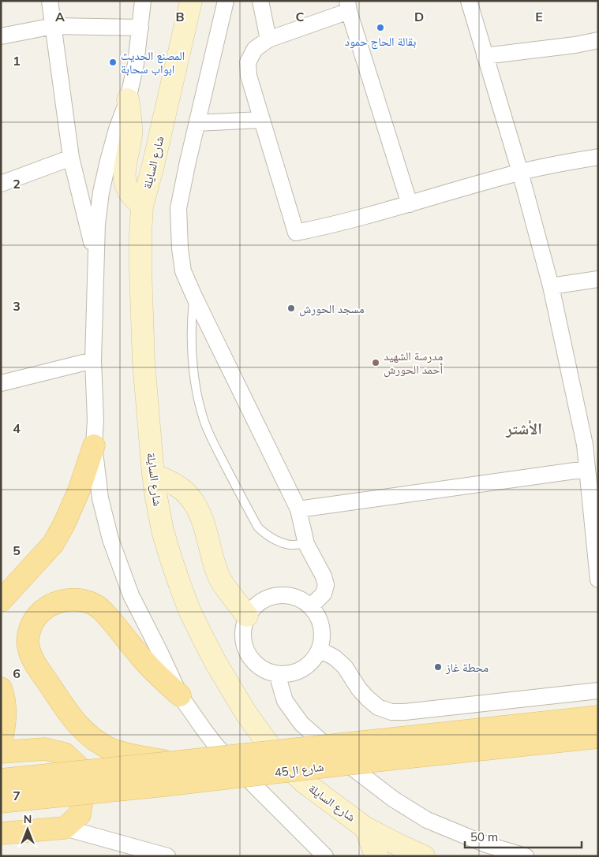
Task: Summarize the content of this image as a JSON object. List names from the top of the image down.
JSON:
{
  "streets": {
    "main road": ["شارع السايلة", "شارع ال45"]
  },
  "districts": ["الأشتر"],
  "places": [
    "بقالة الحاج حمود",
    "المصنع الحديث ابواب سحابة",
    "مسجد الحورش",
    "مدرسة الشهيد أحمد الحورش",
    "محطة غاز"
  ],
  "scale_bar": "50 m",
  "north": "top",
  "grid": {
    "columns": [
      "A",
      "B",
      "C",
      "D",
      "E"
    ],
    "rows": [
      "1",
      "2",
      "3",
      "4",
      "5",
      "6",
      "7"
    ]
  }
}
